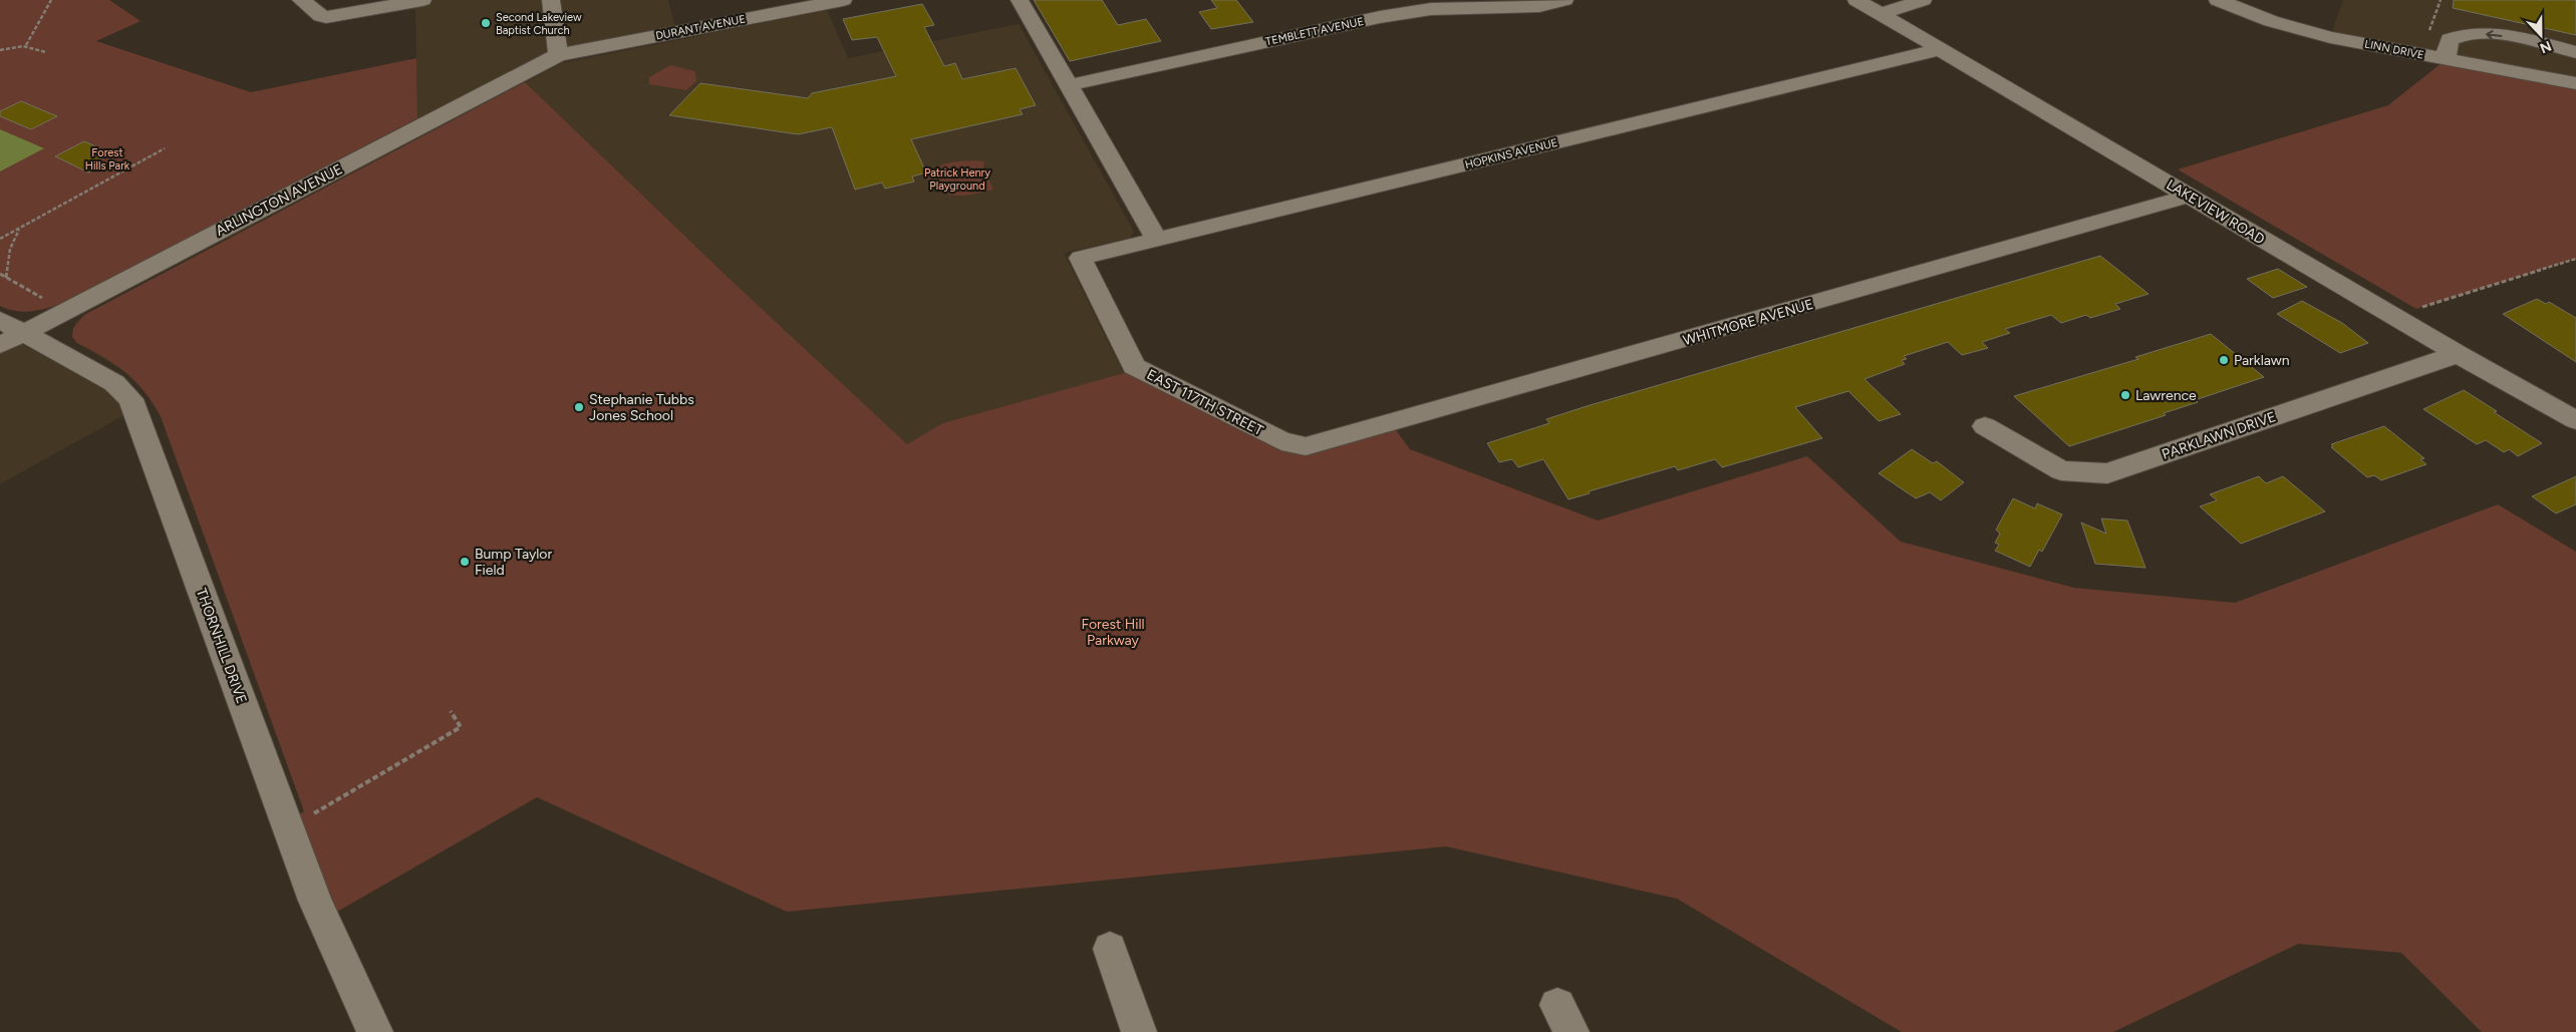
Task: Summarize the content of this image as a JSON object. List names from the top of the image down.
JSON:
{
  "streets": {
    "street": [
      "DURANT AVENUE",
      "TEMBLETT AVENUE",
      "LINN DRIVE",
      "HOPKINS AVENUE",
      "ARLINGTON AVENUE",
      "LAKEVIEW ROAD",
      "WHITMORE AVENUE",
      "EAST 117TH STREET",
      "PARKLAWN DRIVE",
      "THORNHILL DRIVE"
    ]
  },
  "crossings": [
    ["DURANT AVENUE", "ARLINGTON AVENUE"],
    ["HOPKINS AVENUE", "LAKEVIEW ROAD"],
    ["HOPKINS AVENUE", "EAST 117TH STREET"],
    ["ARLINGTON AVENUE", "THORNHILL DRIVE"],
    ["LAKEVIEW ROAD", "WHITMORE AVENUE"],
    ["LAKEVIEW ROAD", "PARKLAWN DRIVE"],
    ["WHITMORE AVENUE", "EAST 117TH STREET"]
  ],
  "parks": ["Forest Hills Park", "Patrick Henry Playground", "Forest Hill Parkway"],
  "places": [
    "Second Lakeview Baptist Church",
    "Parklawn",
    "Lawrence",
    "Stephanie Tubbs Jones School",
    "Bump Taylor Field"
  ],
  "north": "bottom"
}
